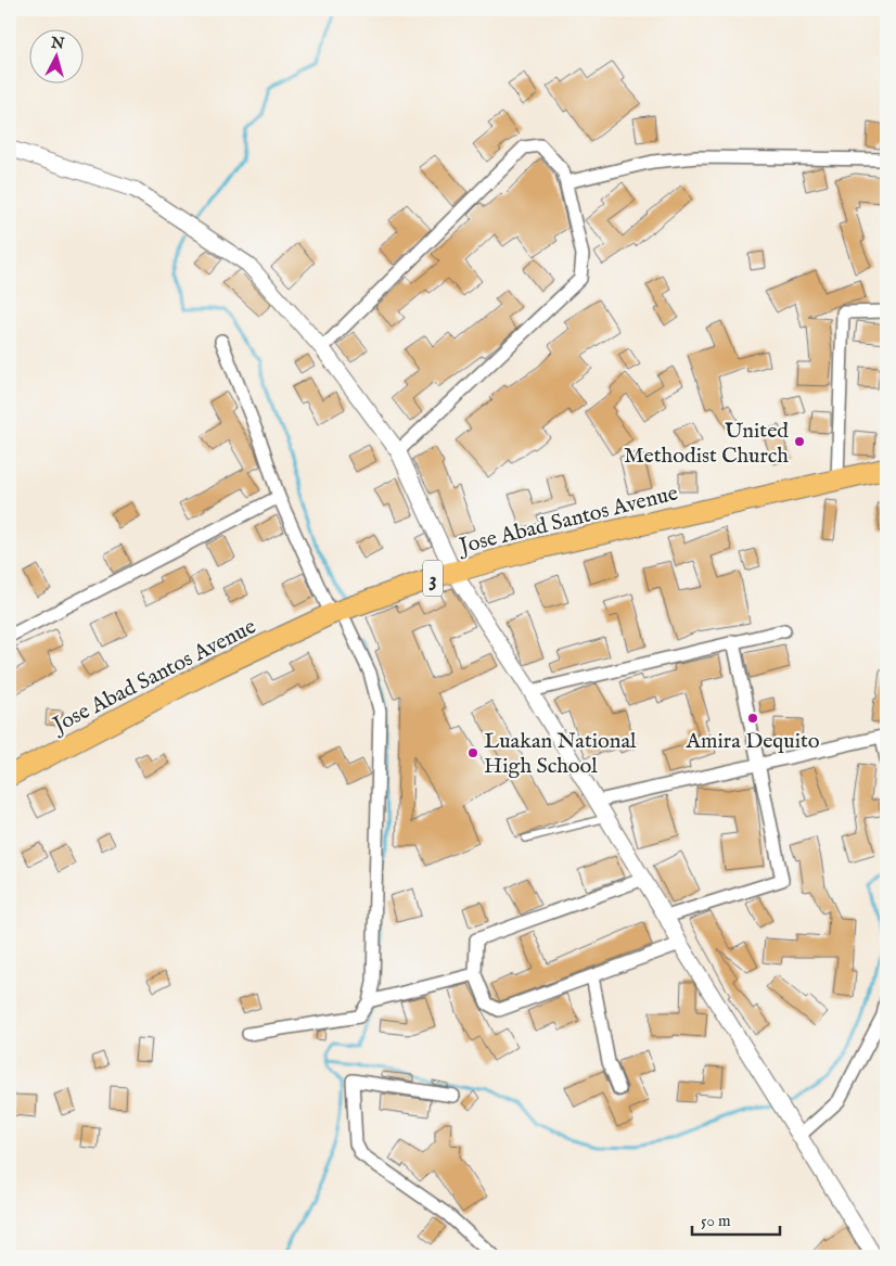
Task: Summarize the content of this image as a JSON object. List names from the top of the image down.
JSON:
{
  "streets": {
    "highway": ["Jose Abad Santos Avenue", "3"]
  },
  "places": ["United Methodist Church", "Amira Dequito", "Luakan National High School"],
  "scale_bar": "50 m",
  "north": "top"
}
